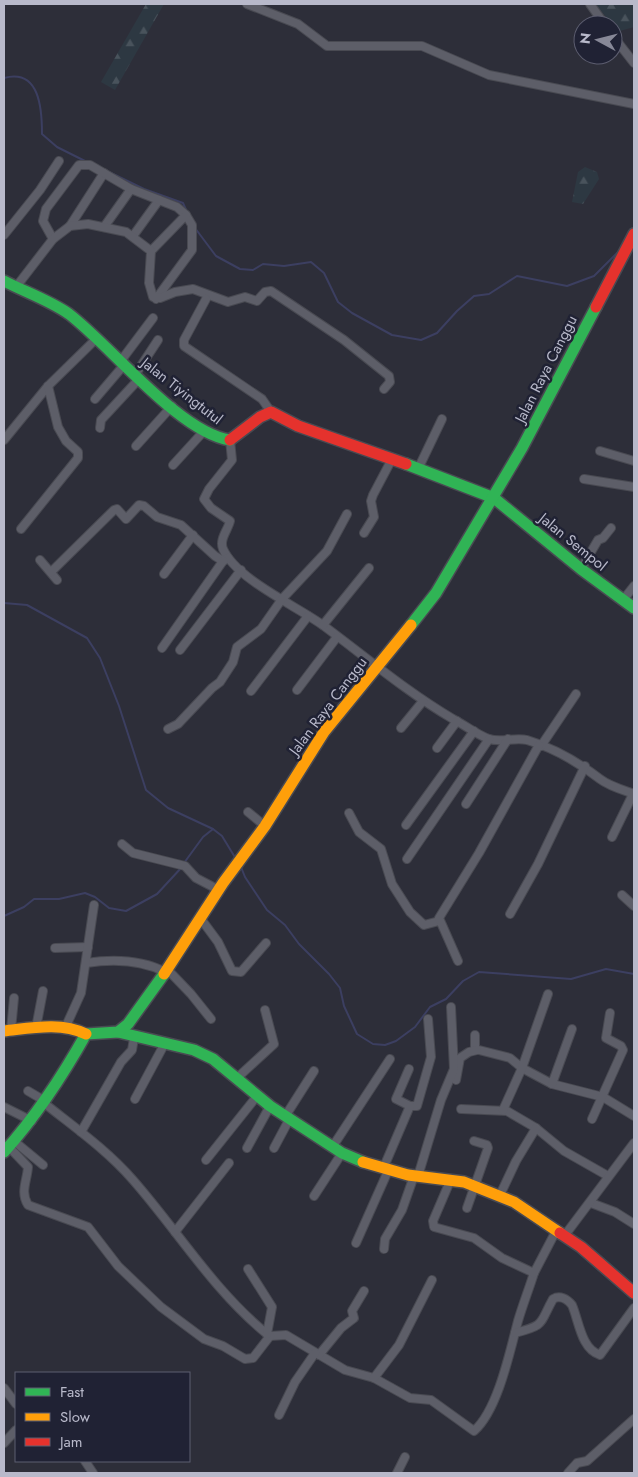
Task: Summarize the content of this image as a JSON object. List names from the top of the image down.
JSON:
{
  "streets": {
    "street": ["Jalan Raya Canggu", "Jalan Tiyingtutul", "Jalan Sempol"]
  },
  "crossings": [
    ["Jalan Raya Canggu", "Jalan Sempol"]
  ],
  "legend": ["Fast", "Slow", "Jam"],
  "north": "left"
}
